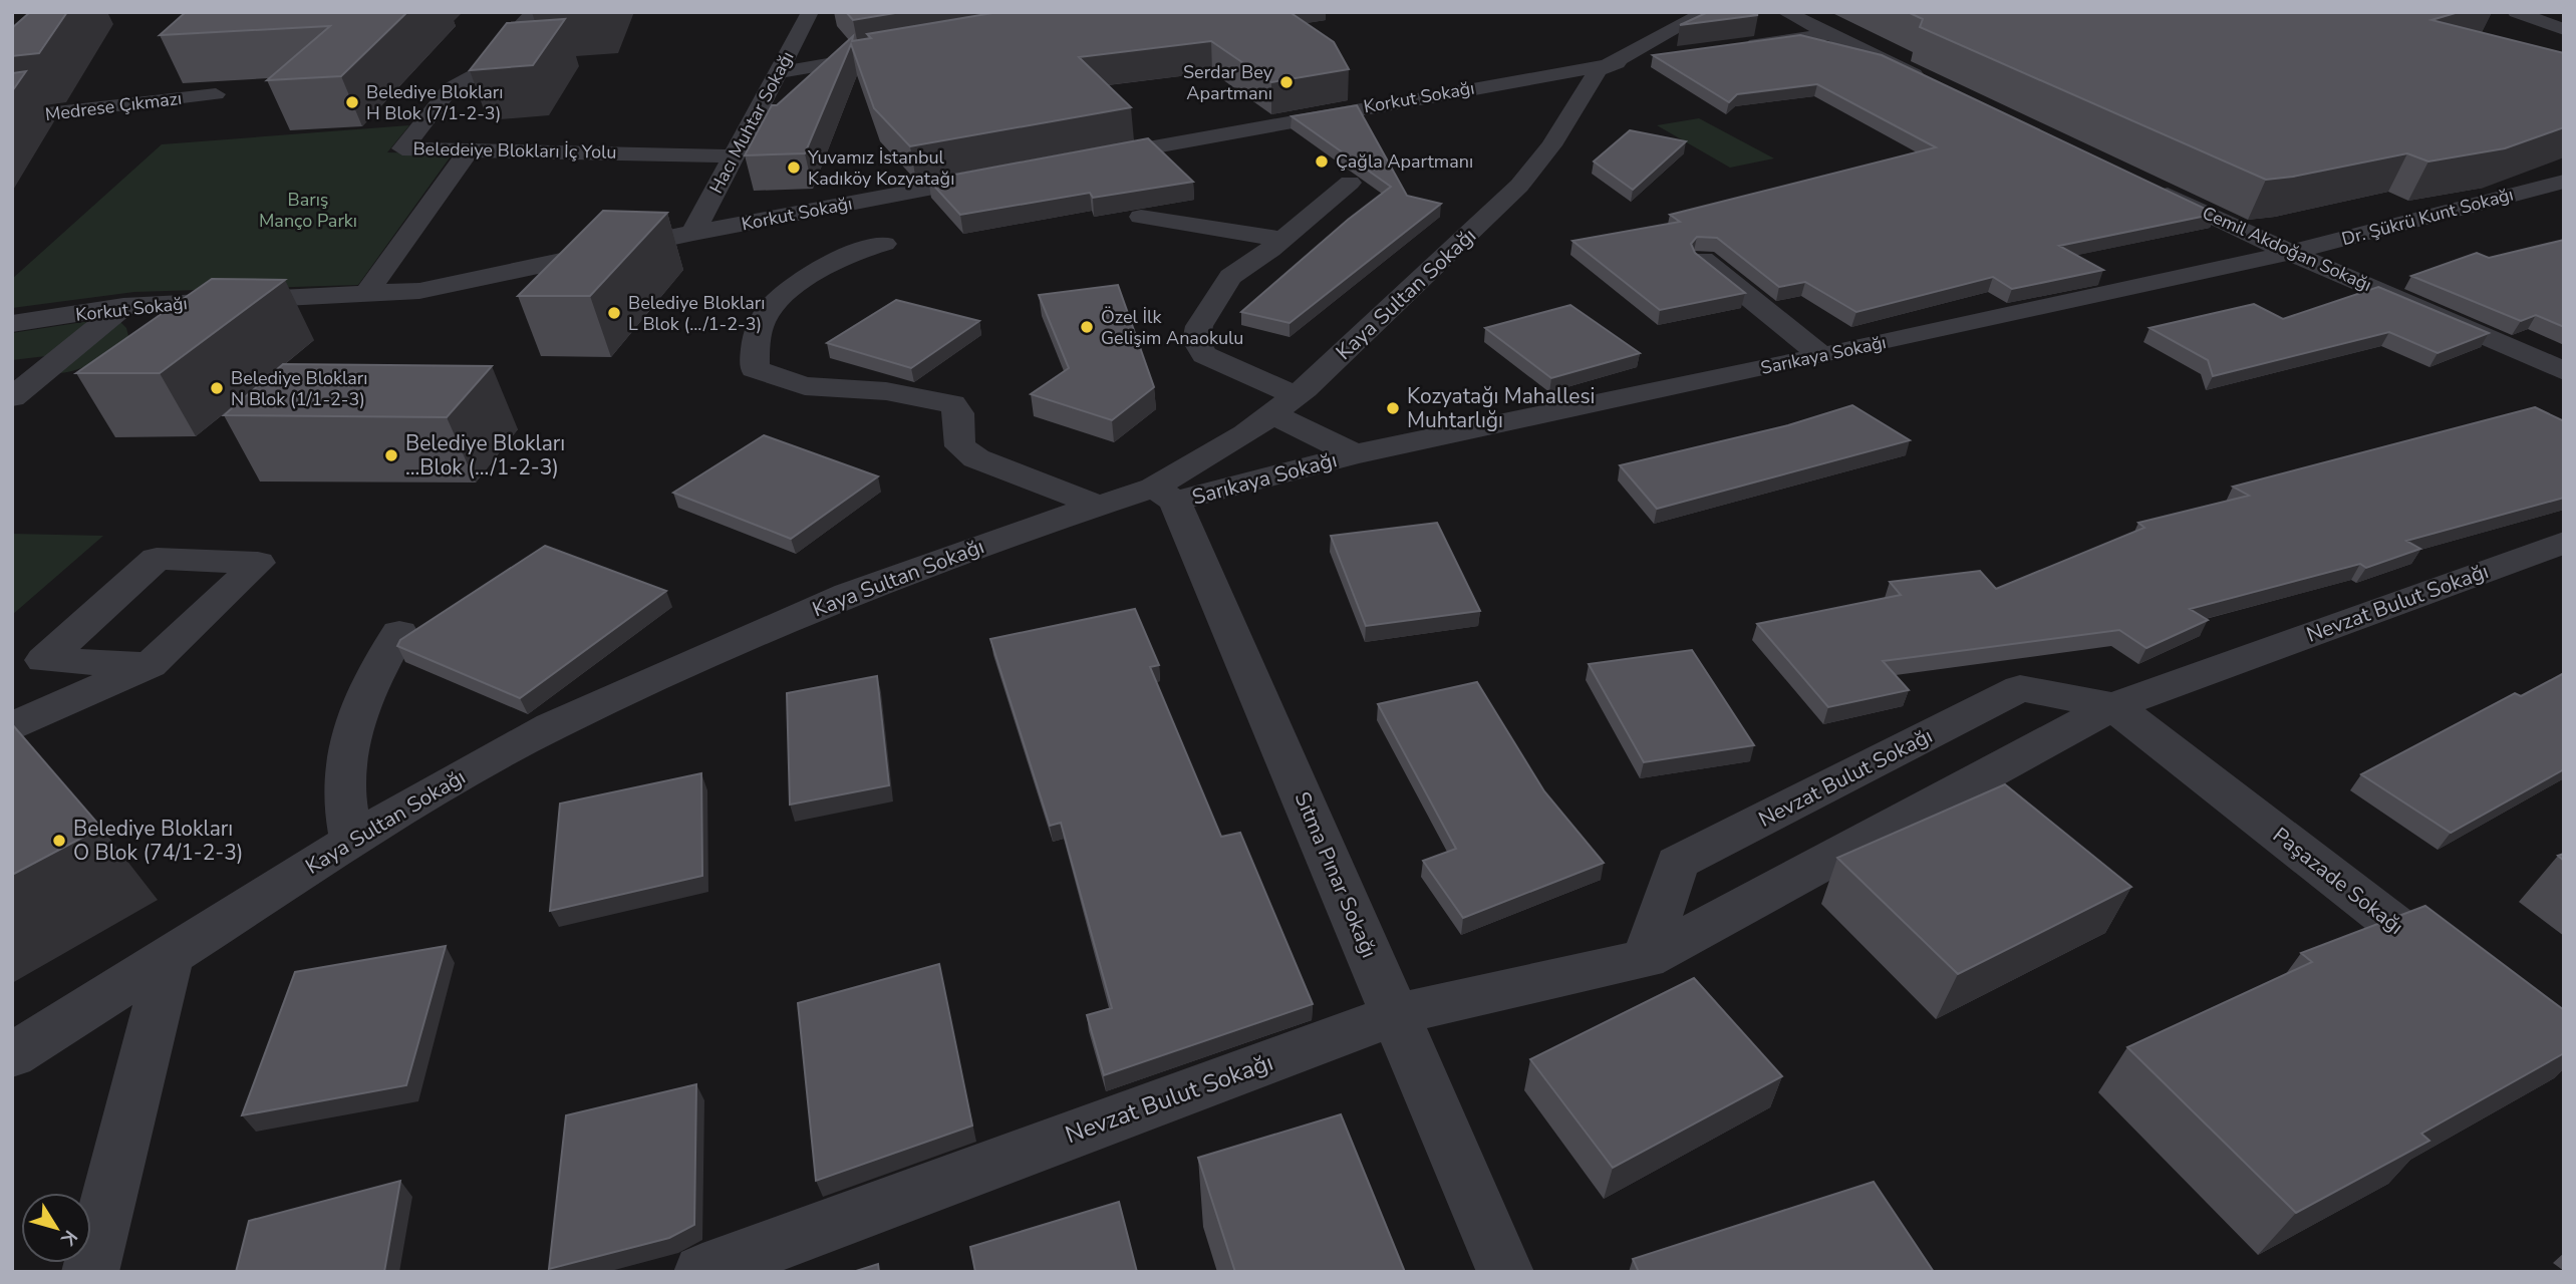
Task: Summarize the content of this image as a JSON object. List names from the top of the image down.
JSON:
{
  "streets": {
    "street": [
      "Korkut Sokağı",
      "Medrese Çıkmazı",
      "Hacı Muhtar Sokağı",
      "Beledeiye Blokları İç Yolu",
      "Dr. Şükrü Kunt Sokağı",
      "Cemil Akdoğan Sokağı",
      "Kaya Sultan Sokağı",
      "Sarıkaya Sokağı",
      "Nevzat Bulut Sokağı",
      "Sıtma Pınar Sokağı",
      "Paşazade Sokağı"
    ]
  },
  "crossings": [
    ["Korkut Sokağı", "Hacı Muhtar Sokağı"],
    ["Korkut Sokağı", "Kaya Sultan Sokağı"],
    ["Hacı Muhtar Sokağı", "Beledeiye Blokları İç Yolu"],
    ["Dr. Şükrü Kunt Sokağı", "Cemil Akdoğan Sokağı"],
    ["Dr. Şükrü Kunt Sokağı", "Sarıkaya Sokağı"],
    ["Cemil Akdoğan Sokağı", "Sarıkaya Sokağı"],
    ["Kaya Sultan Sokağı", "Sarıkaya Sokağı"],
    ["Kaya Sultan Sokağı", "Sıtma Pınar Sokağı"],
    ["Sarıkaya Sokağı", "Sıtma Pınar Sokağı"],
    ["Nevzat Bulut Sokağı", "Sıtma Pınar Sokağı"],
    ["Nevzat Bulut Sokağı", "Paşazade Sokağı"]
  ],
  "parks": ["Barış Manço Parkı"],
  "places": [
    "Serdar Bey Apartmanı",
    "Belediye Blokları H Blok (7/1-2-3)",
    "Çağla Apartmanı",
    "Yuvamız İstanbul Kadıköy Kozyatağı",
    "Belediye Blokları L Blok (.../1-2-3)",
    "Özel İlk Gelişim Anaokulu",
    "Belediye Blokları N Blok (1/1-2-3)",
    "Kozyatağı Mahallesi Muhtarlığı",
    "Belediye Blokları ...Blok (.../1-2-3)",
    "Belediye Blokları O Blok (74/1-2-3)"
  ],
  "north": "bottom right"
}
